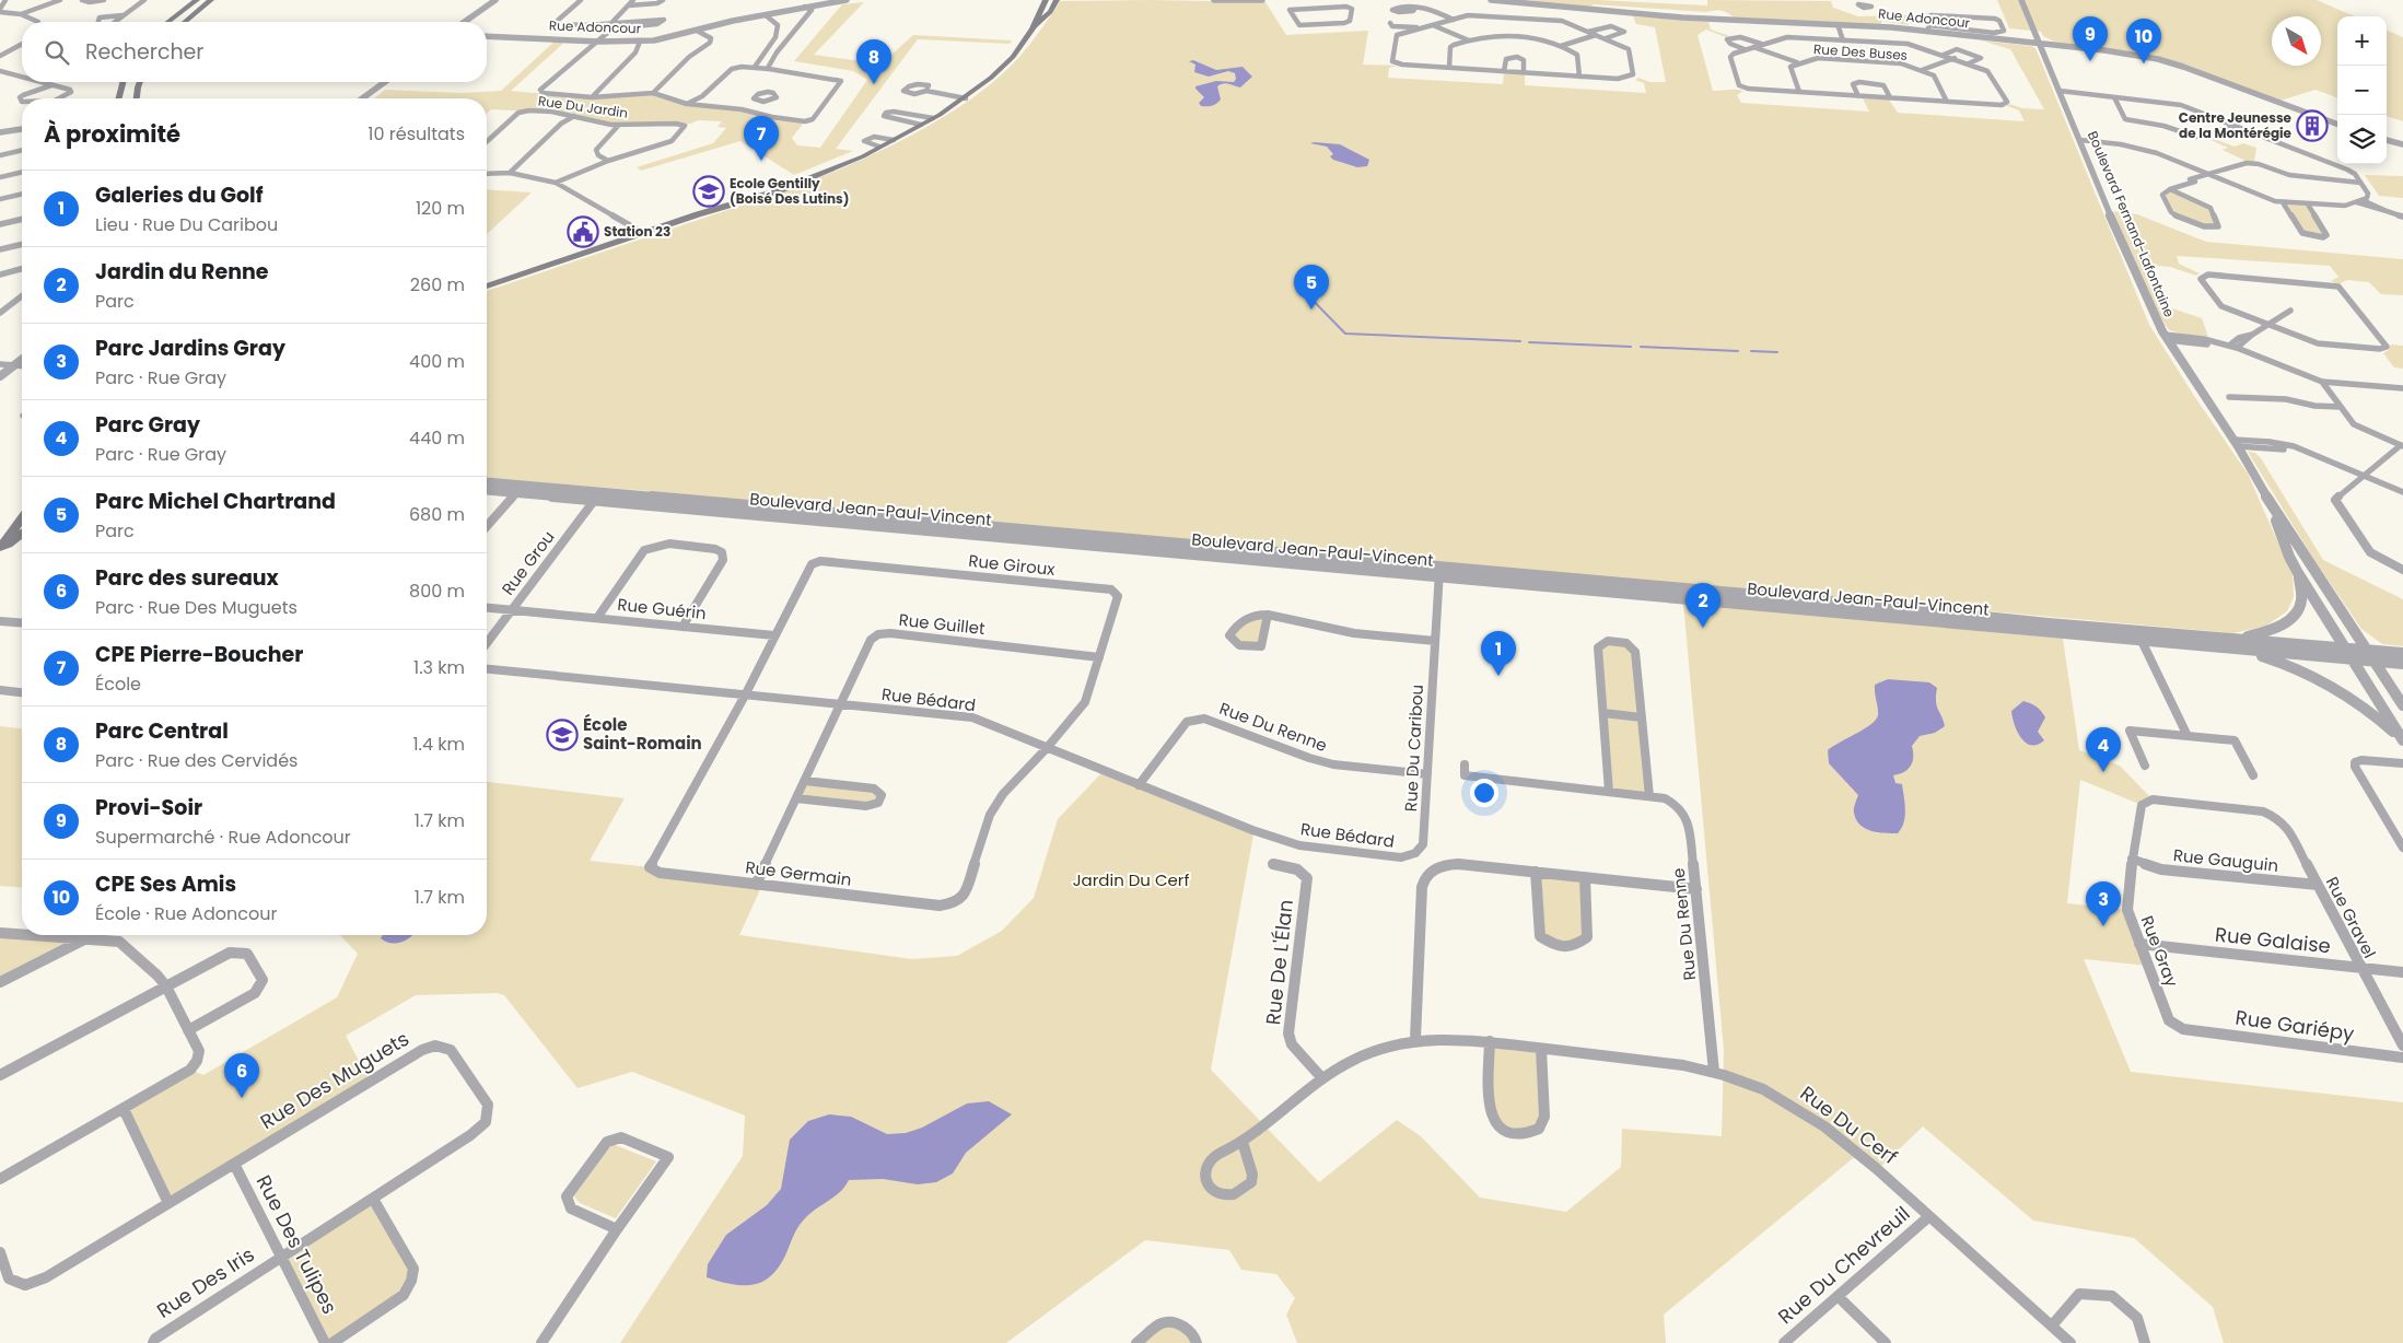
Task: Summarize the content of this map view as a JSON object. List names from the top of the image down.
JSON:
{
  "streets": {
    "street": [
      "Rue Adoncour",
      "Rue Des Buses",
      "Rue Du Jardin",
      "Boulevard Fernand-Lafontaine",
      "Boulevard Jean-Paul-Vincent",
      "Rue Grou",
      "Rue Giroux",
      "Rue Guérin",
      "Rue Guillet",
      "Rue Bédard",
      "Rue Du Renne",
      "Rue Du Caribou",
      "Rue Gauguin",
      "Rue Germain",
      "Rue Gravel",
      "Rue Galaise",
      "Rue Gray",
      "Rue De L'Élan",
      "Rue Gariépy",
      "Rue Des Muguets",
      "Rue Du Cerf",
      "Rue Des Tulipes",
      "Rue Du Chevreuil",
      "Rue Des Iris"
    ]
  },
  "crossings": [
    ["Rue Adoncour", "Boulevard Fernand-Lafontaine"],
    ["Boulevard Fernand-Lafontaine", "Boulevard Jean-Paul-Vincent"],
    ["Boulevard Jean-Paul-Vincent", "Rue Grou"],
    ["Boulevard Jean-Paul-Vincent", "Rue Du Caribou"],
    ["Rue Grou", "Rue Guérin"],
    ["Rue Giroux", "Rue Guérin"],
    ["Rue Giroux", "Rue Guillet"],
    ["Rue Giroux", "Rue Bédard"],
    ["Rue Giroux", "Rue Germain"],
    ["Rue Guillet", "Rue Bédard"],
    ["Rue Guillet", "Rue Germain"],
    ["Rue Bédard", "Rue Du Renne"],
    ["Rue Bédard", "Rue Du Caribou"],
    ["Rue Bédard", "Rue Germain"],
    ["Rue Du Renne", "Rue Du Caribou"],
    ["Rue Du Renne", "Rue Du Cerf"],
    ["Rue Gauguin", "Rue Gravel"],
    ["Rue Gauguin", "Rue Gray"],
    ["Rue Gravel", "Rue Galaise"],
    ["Rue Gravel", "Rue Gray"],
    ["Rue Galaise", "Rue Gray"],
    ["Rue Gray", "Rue Gariépy"],
    ["Rue De L'Élan", "Rue Du Cerf"],
    ["Rue Des Muguets", "Rue Des Tulipes"],
    ["Rue Des Muguets", "Rue Des Iris"],
    ["Rue Du Cerf", "Rue Du Chevreuil"],
    ["Rue Des Tulipes", "Rue Des Iris"]
  ],
  "parks": ["Jardin Du Cerf"],
  "places": {
    "building": ["Centre Jeunesse de la Montérégie"],
    "school or university": ["Ecole Gentilly (Boisé Des Lutins)", "École Saint-Romain"],
    "public building": ["Station 23"]
  },
  "north": "bottom right",
  "page": {
    "map_buttons": ["+", "−"],
    "pins": [
      "9",
      "10",
      "8",
      "7",
      "5",
      "2",
      "1",
      "4",
      "3",
      "6"
    ],
    "search": "Rechercher",
    "heading": ["À proximité", "10 résultats"],
    "list": [
      {
        "mark": "1",
        "name": "Galeries du Golf",
        "note": "Lieu · Rue Du Caribou",
        "value": "120 m"
      },
      {
        "mark": "2",
        "name": "Jardin du Renne",
        "note": "Parc",
        "value": "260 m"
      },
      {
        "mark": "3",
        "name": "Parc Jardins Gray",
        "note": "Parc · Rue Gray",
        "value": "400 m"
      },
      {
        "mark": "4",
        "name": "Parc Gray",
        "note": "Parc · Rue Gray",
        "value": "440 m"
      },
      {
        "mark": "5",
        "name": "Parc Michel Chartrand",
        "note": "Parc",
        "value": "680 m"
      },
      {
        "mark": "6",
        "name": "Parc des sureaux",
        "note": "Parc · Rue Des Muguets",
        "value": "800 m"
      },
      {
        "mark": "7",
        "name": "CPE Pierre-Boucher",
        "note": "École",
        "value": "1.3 km"
      },
      {
        "mark": "8",
        "name": "Parc Central",
        "note": "Parc · Rue des Cervidés",
        "value": "1.4 km"
      },
      {
        "mark": "9",
        "name": "Provi-Soir",
        "note": "Supermarché · Rue Adoncour",
        "value": "1.7 km"
      },
      {
        "mark": "10",
        "name": "CPE Ses Amis",
        "note": "École · Rue Adoncour",
        "value": "1.7 km"
      }
    ]
  }
}
